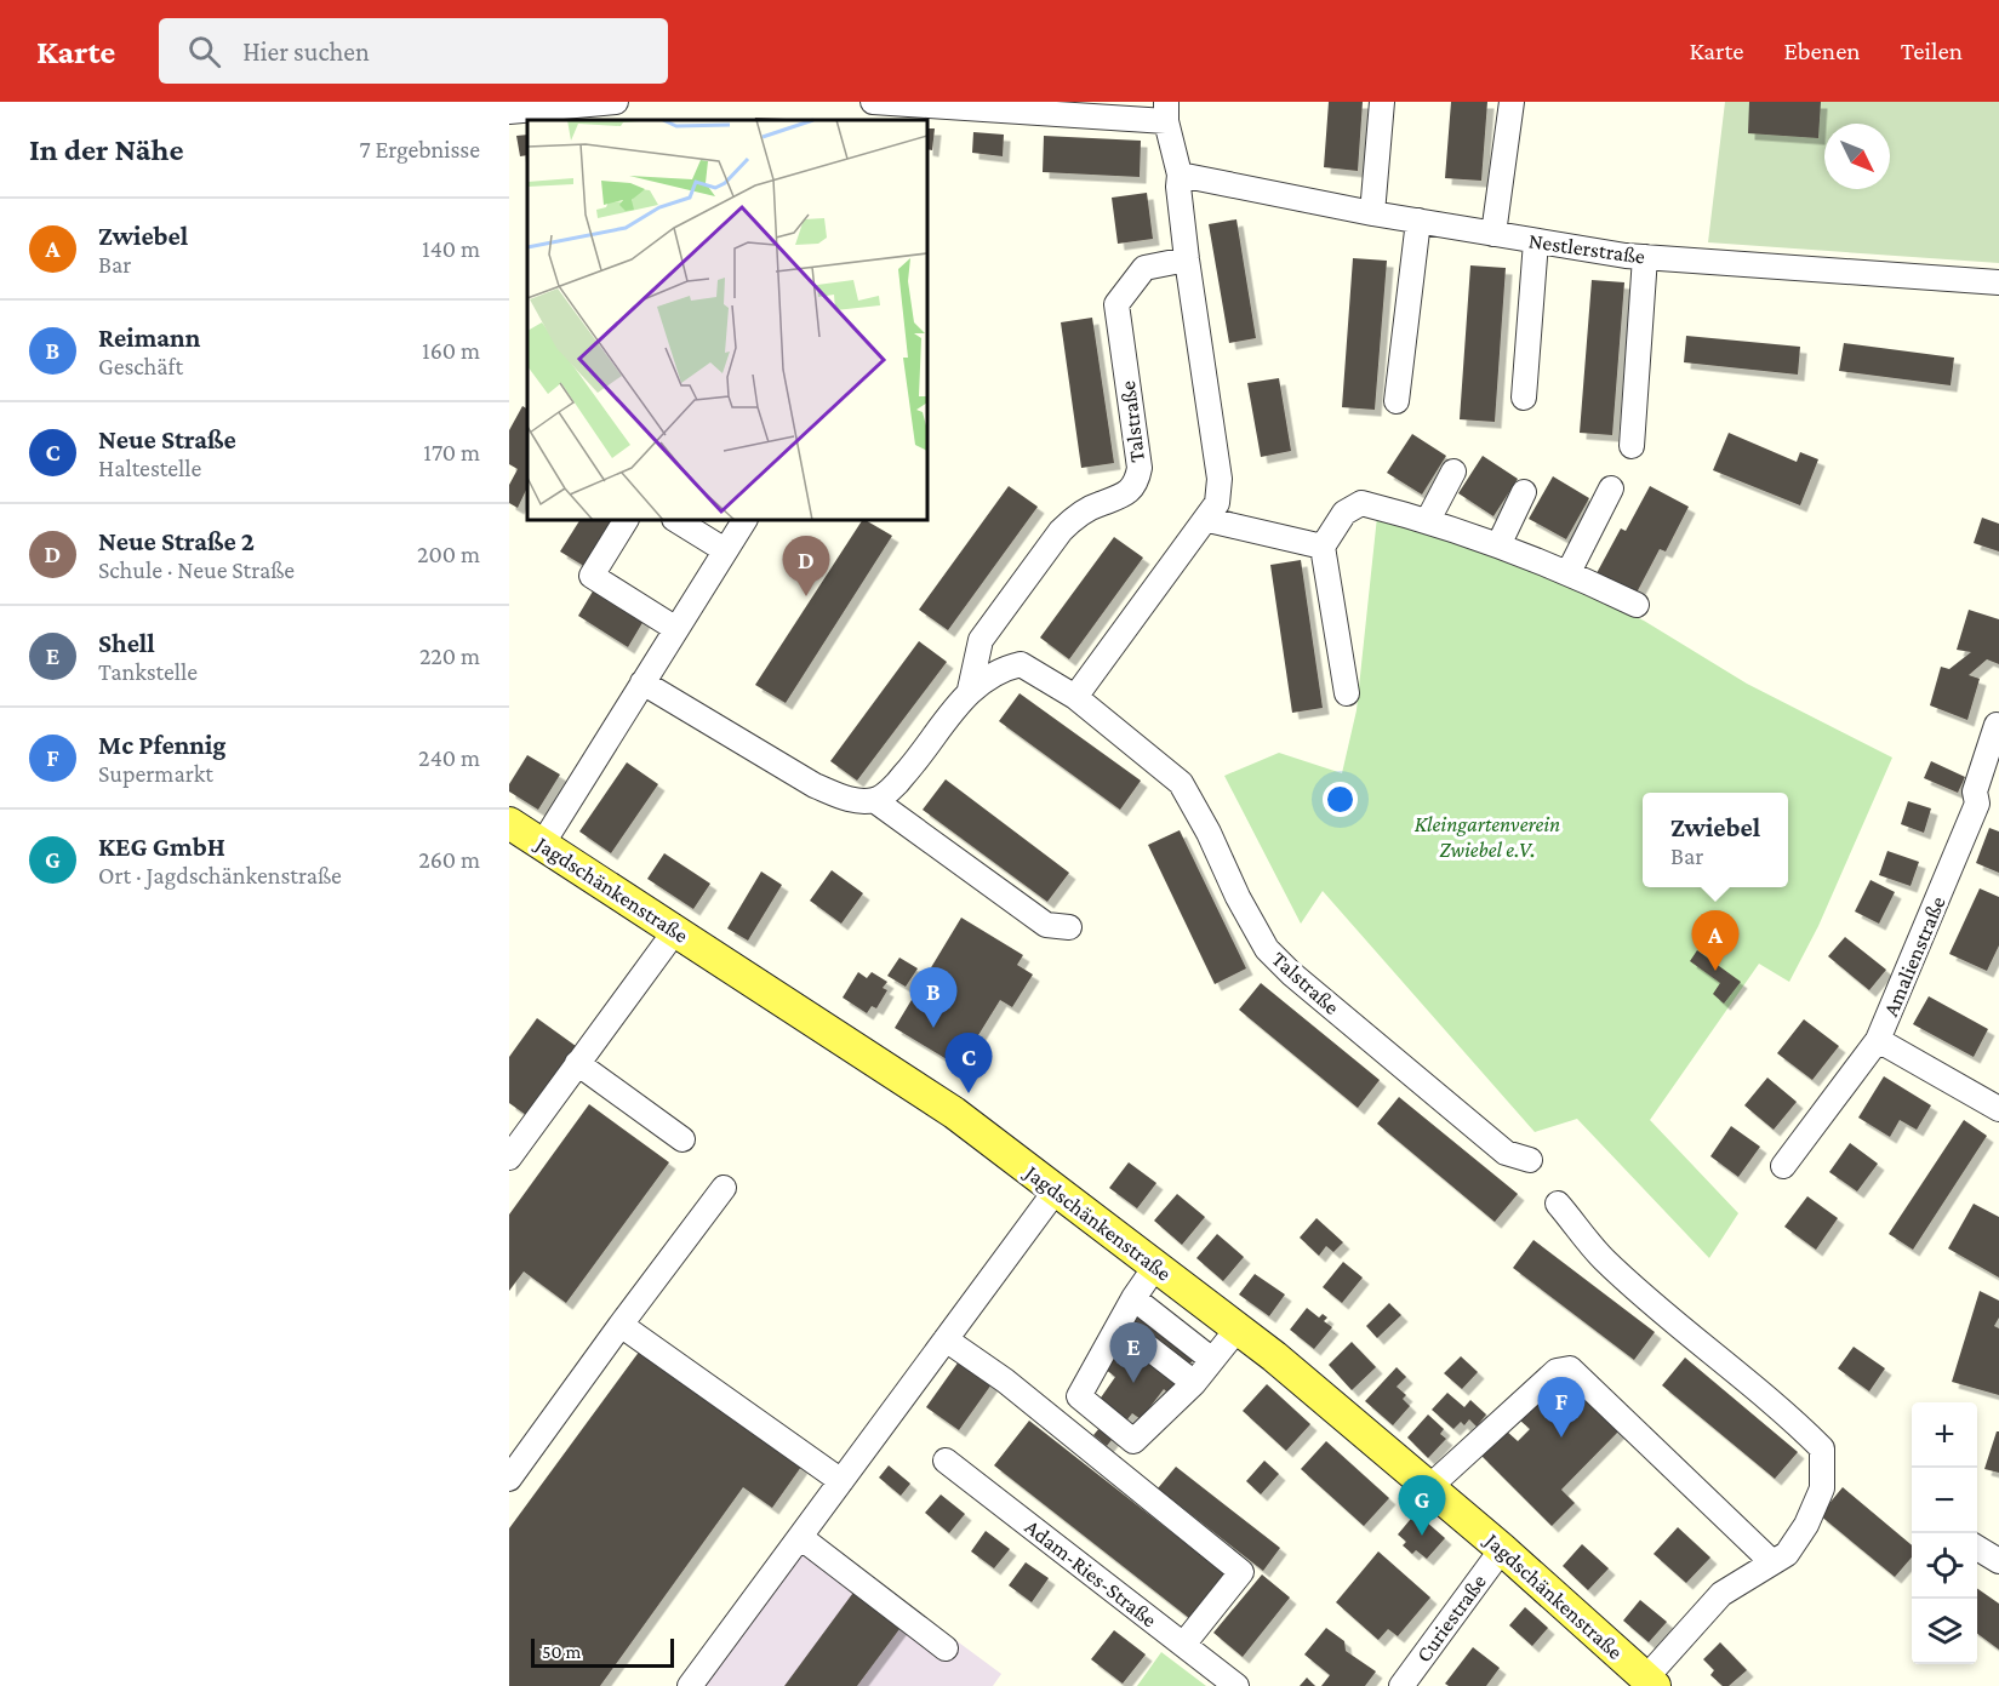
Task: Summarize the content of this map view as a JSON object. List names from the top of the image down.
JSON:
{
  "streets": {
    "main road": ["Jagdschänkenstraße"],
    "street": [
      "Nestlerstraße",
      "Talstraße",
      "Amalienstraße",
      "Adam-Ries-Straße",
      "Curiestraße"
    ]
  },
  "crossings": [
    ["Jagdschänkenstraße", "Curiestraße"]
  ],
  "parks": ["Kleingartenverein Zwiebel e.V."],
  "scale_bar": "50 m",
  "north": "bottom right",
  "page": {
    "header": "Karte",
    "search": "Hier suchen",
    "nav": ["Karte", "Ebenen", "Teilen"],
    "heading": ["In der Nähe", "7 Ergebnisse"],
    "list": [
      {
        "mark": "A",
        "name": "Zwiebel",
        "note": "Bar",
        "value": "140 m"
      },
      {
        "mark": "B",
        "name": "Reimann",
        "note": "Geschäft",
        "value": "160 m"
      },
      {
        "mark": "C",
        "name": "Neue Straße",
        "note": "Haltestelle",
        "value": "170 m"
      },
      {
        "mark": "D",
        "name": "Neue Straße 2",
        "note": "Schule · Neue Straße",
        "value": "200 m"
      },
      {
        "mark": "E",
        "name": "Shell",
        "note": "Tankstelle",
        "value": "220 m"
      },
      {
        "mark": "F",
        "name": "Mc Pfennig",
        "note": "Supermarkt",
        "value": "240 m"
      },
      {
        "mark": "G",
        "name": "KEG GmbH",
        "note": "Ort · Jagdschänkenstraße",
        "value": "260 m"
      }
    ],
    "pins": [
      "D",
      "A",
      "B",
      "C",
      "E",
      "F",
      "G"
    ],
    "popup": ["Zwiebel", "Bar"],
    "map_buttons": ["+", "−"],
    "scale": "50 m"
  }
}
